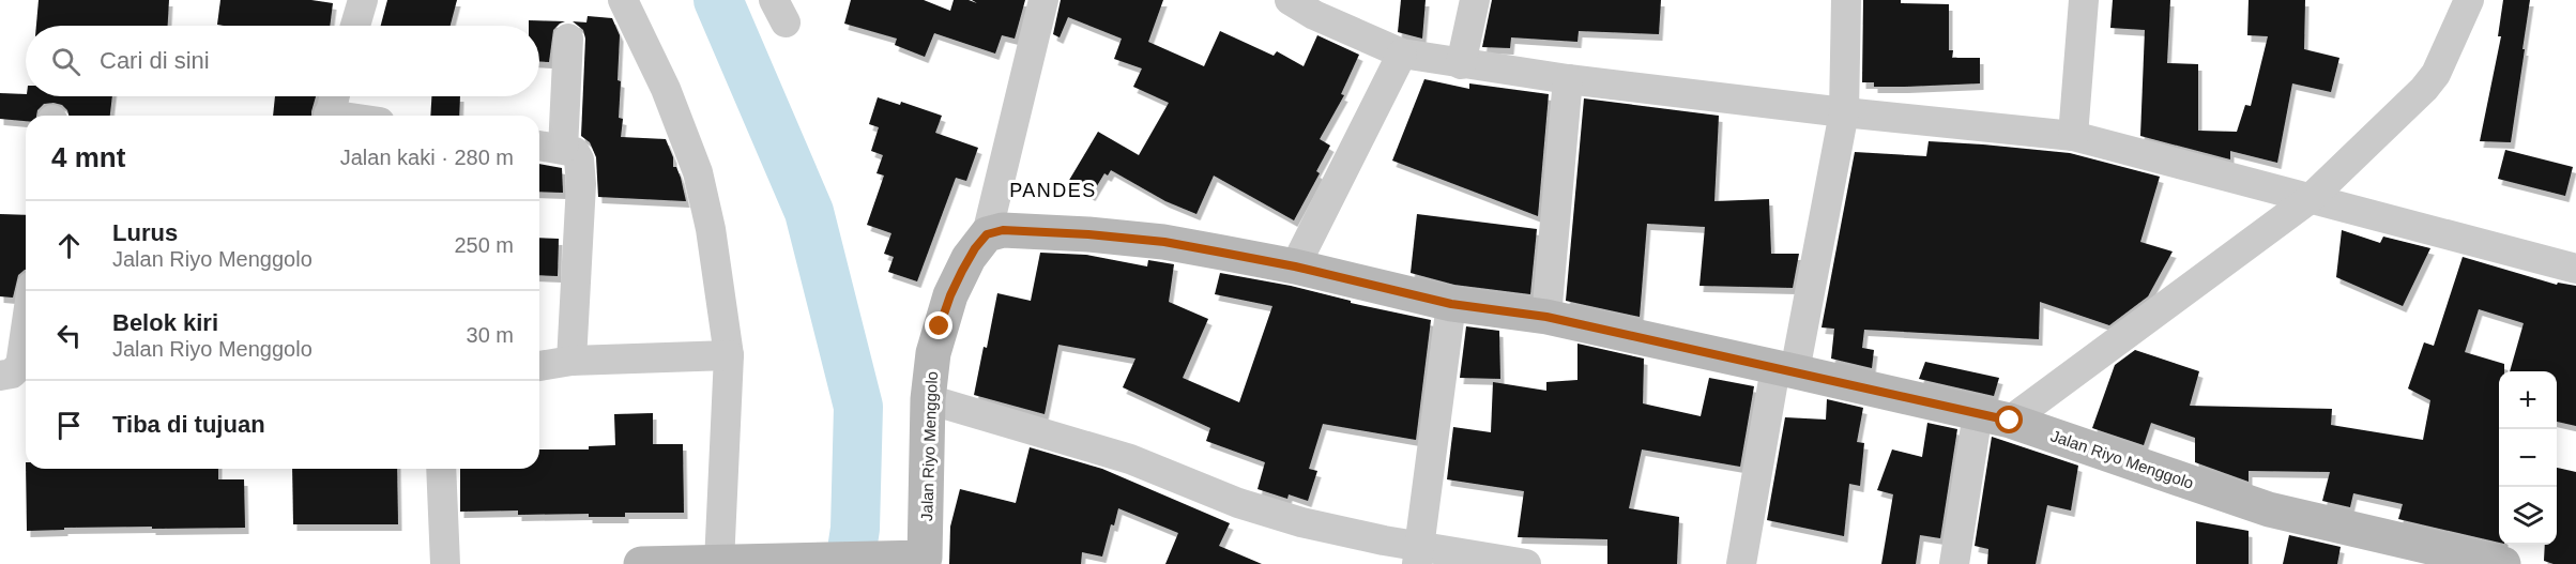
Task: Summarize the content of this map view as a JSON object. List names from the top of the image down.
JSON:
{
  "streets": {
    "street": ["Jalan Riyo Menggolo"]
  },
  "districts": ["PANDES"],
  "page": {
    "search": "Cari di sini",
    "heading": ["4 mnt", "Jalan kaki · 280 m"],
    "list": [
      ["Lurus", "Jalan Riyo Menggolo", "250 m"],
      ["Belok kiri", "Jalan Riyo Menggolo", "30 m"],
      "Tiba di tujuan"
    ],
    "map_buttons": ["+", "−"]
  }
}
